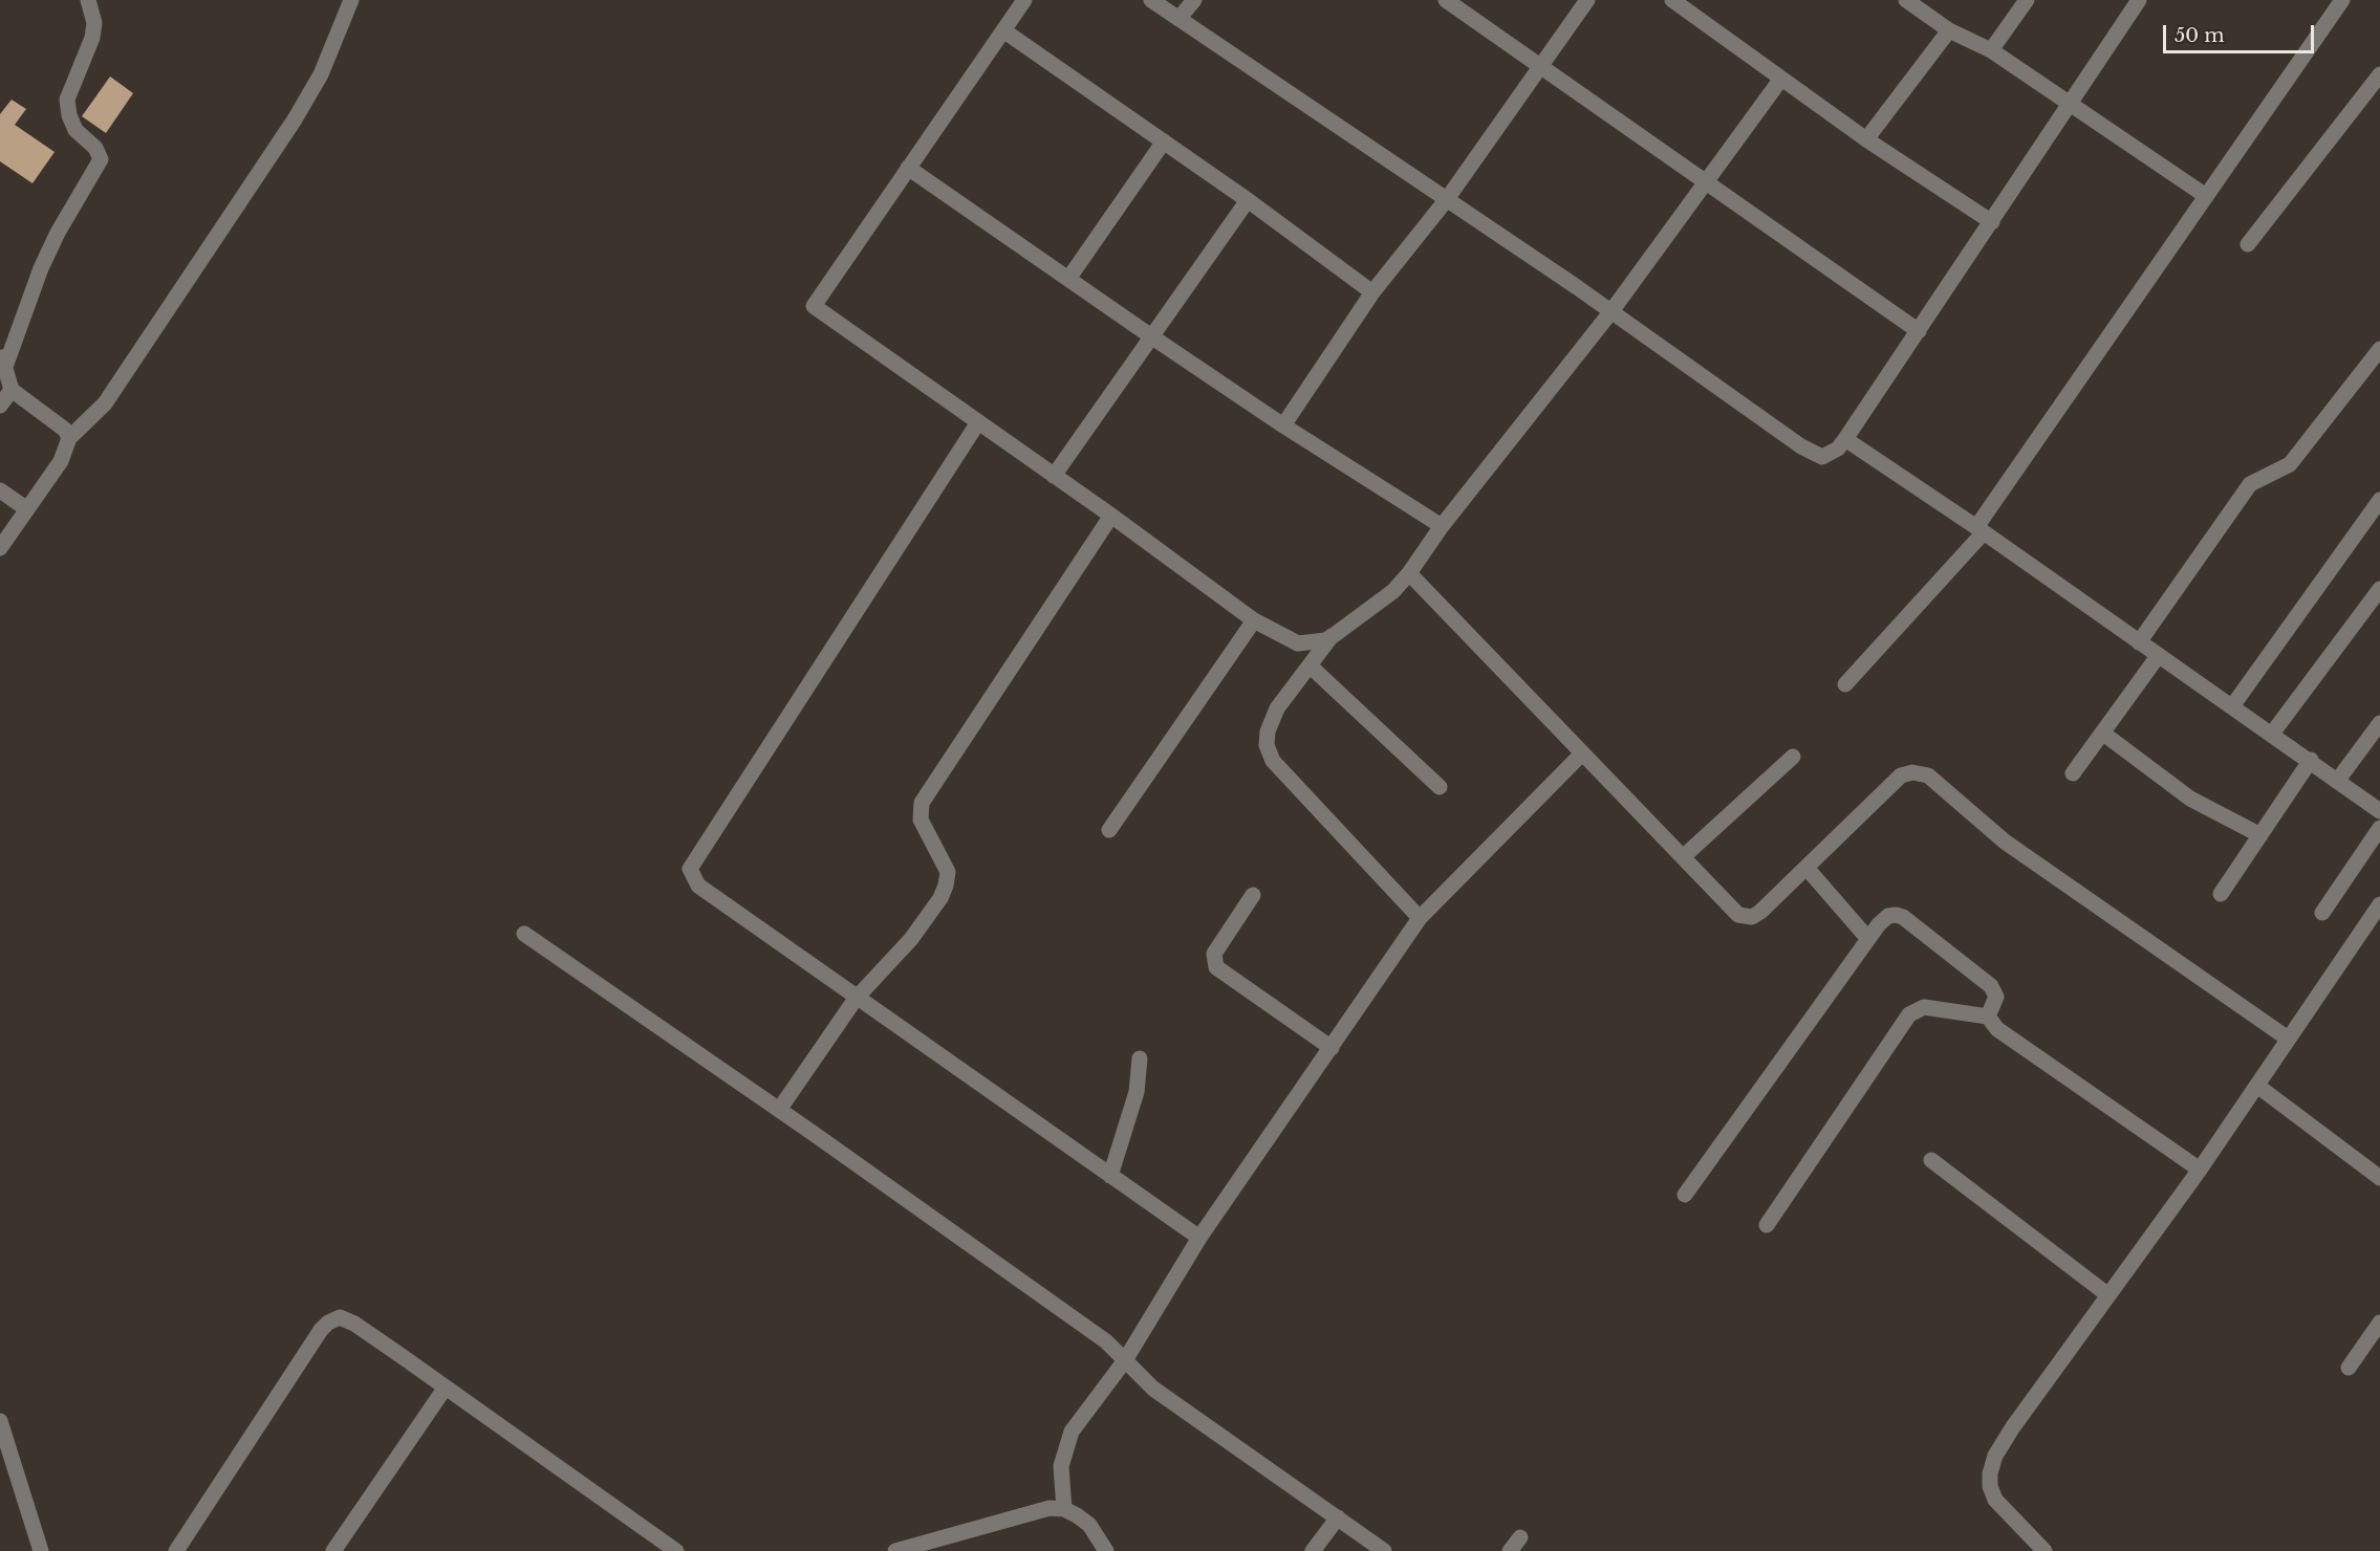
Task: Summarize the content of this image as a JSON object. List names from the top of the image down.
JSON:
{
  "scale_bar": "50 m"
}
